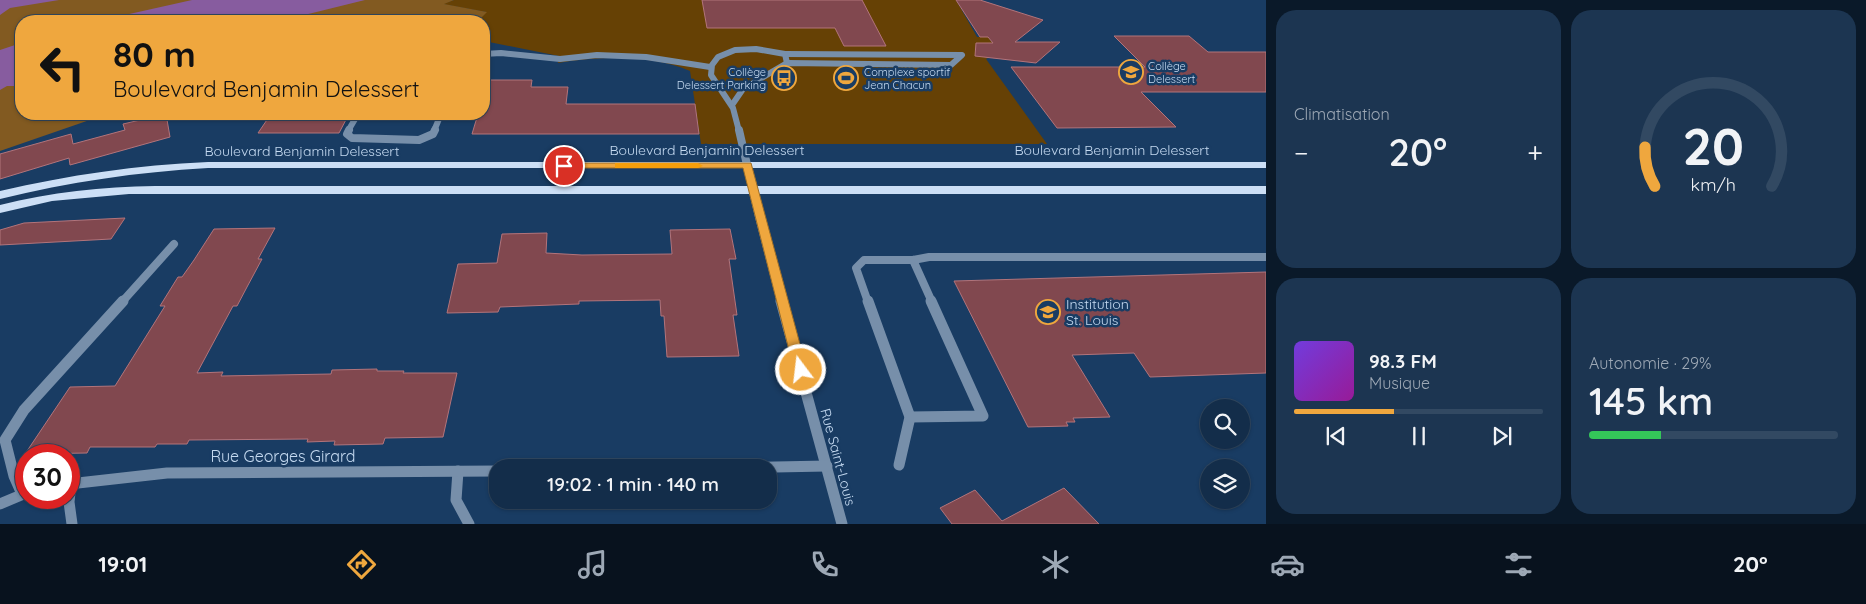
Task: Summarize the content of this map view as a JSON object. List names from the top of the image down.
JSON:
{
  "streets": {
    "main road": ["Boulevard Benjamin Delessert"],
    "street": ["Rue Georges Girard", "Rue Saint-Louis"]
  },
  "crossings": [
    ["Boulevard Benjamin Delessert", "Rue Saint-Louis"]
  ],
  "places": {
    "school or university": ["Collège Delessert", "Institution St. Louis"],
    "bus stop": ["Collège Delessert Parking"],
    "sports": ["Complexe sportif Jean Chacun"]
  },
  "page": {
    "tile": [
      "Climatisation",
      ["Autonomie · 29%", "145 km"]
    ],
    "turn": ["80 m", "Boulevard Benjamin Delessert"],
    "heat": ["−", "20°", "+"],
    "song": ["98.3 FM", "Musique"],
    "limit": "30",
    "trip": "19:02 · 1 min · 140 m",
    "tabs": ["19:01", "20°"],
    "gauge": ["20", "km/h"]
  }
}
